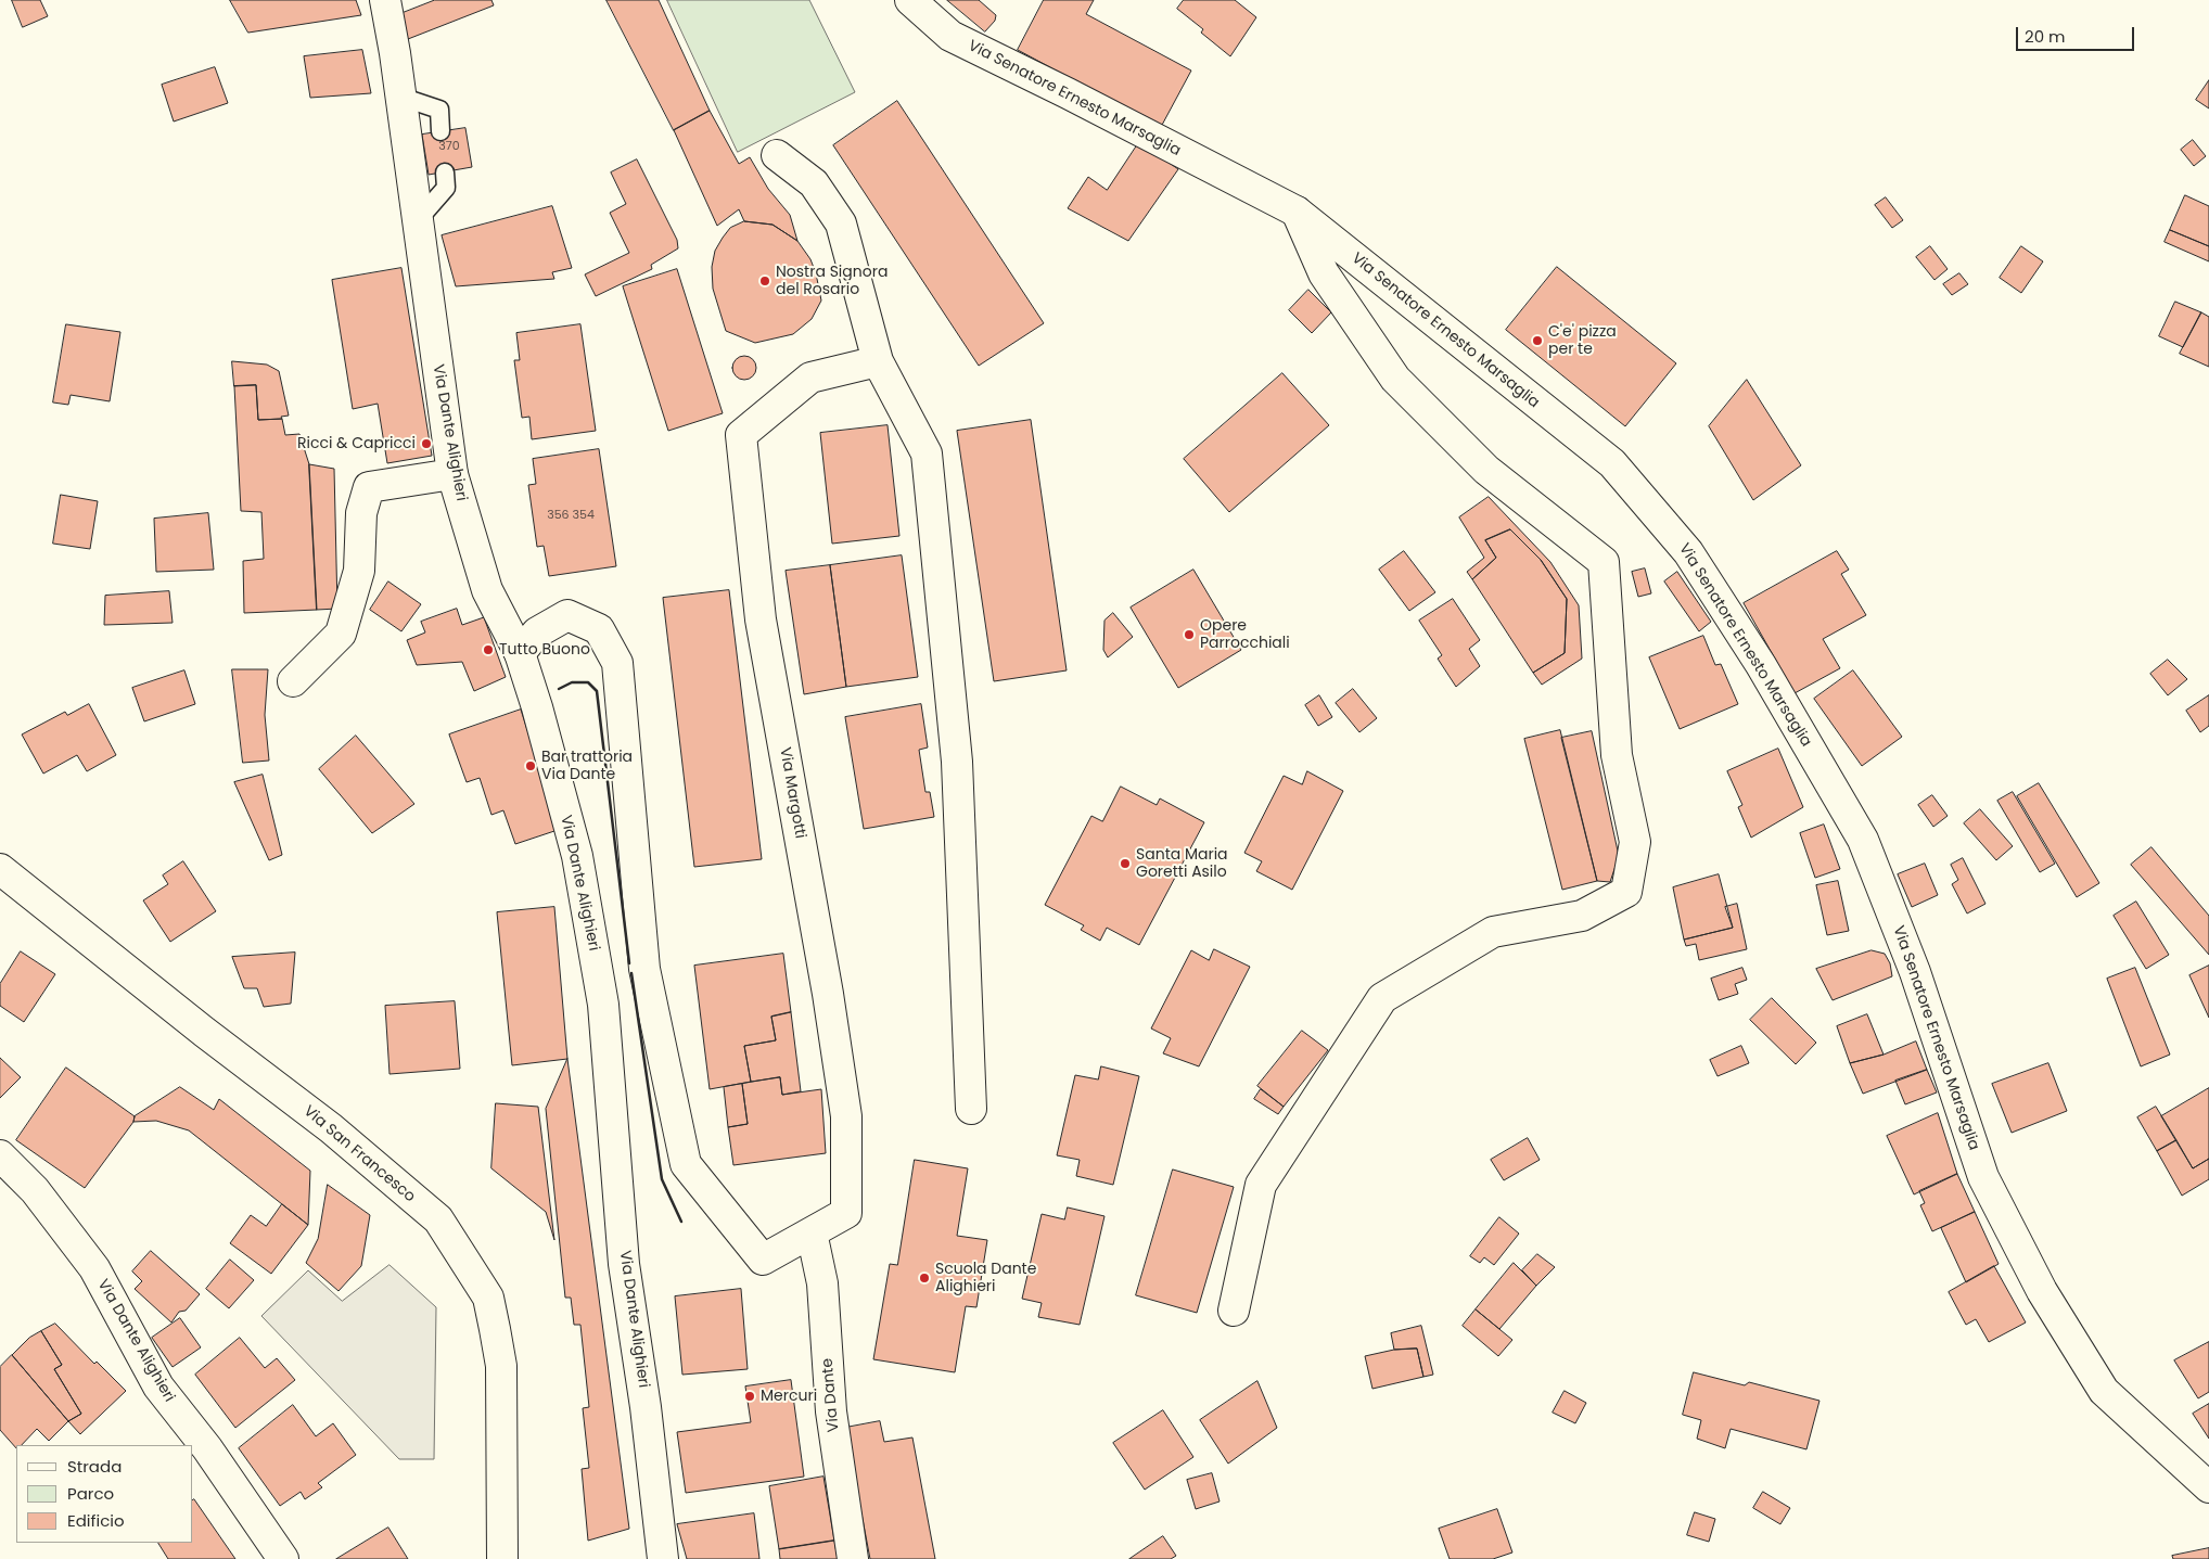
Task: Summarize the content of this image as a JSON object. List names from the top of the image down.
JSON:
{
  "streets": {
    "street": [
      "Via Senatore Ernesto Marsaglia",
      "Via Dante Alighieri",
      "Via Margotti",
      "Via San Francesco",
      "Via Dante"
    ]
  },
  "crossings": [
    ["Via Dante Alighieri", "Via Margotti"],
    ["Via Margotti", "Via Dante"]
  ],
  "places": [
    "Nostra Signora del Rosario",
    "C'e' pizza per te",
    "Ricci & Capricci",
    "Opere Parrocchiali",
    "Tutto Buono",
    "Bar trattoria Via Dante",
    "Santa Maria Goretti Asilo",
    "Scuola Dante Alighieri",
    "Mercuri"
  ],
  "house_numbers": ["370", "356 354"],
  "legend": ["Strada", "Parco", "Edificio"],
  "scale_bar": "20 m"
}
